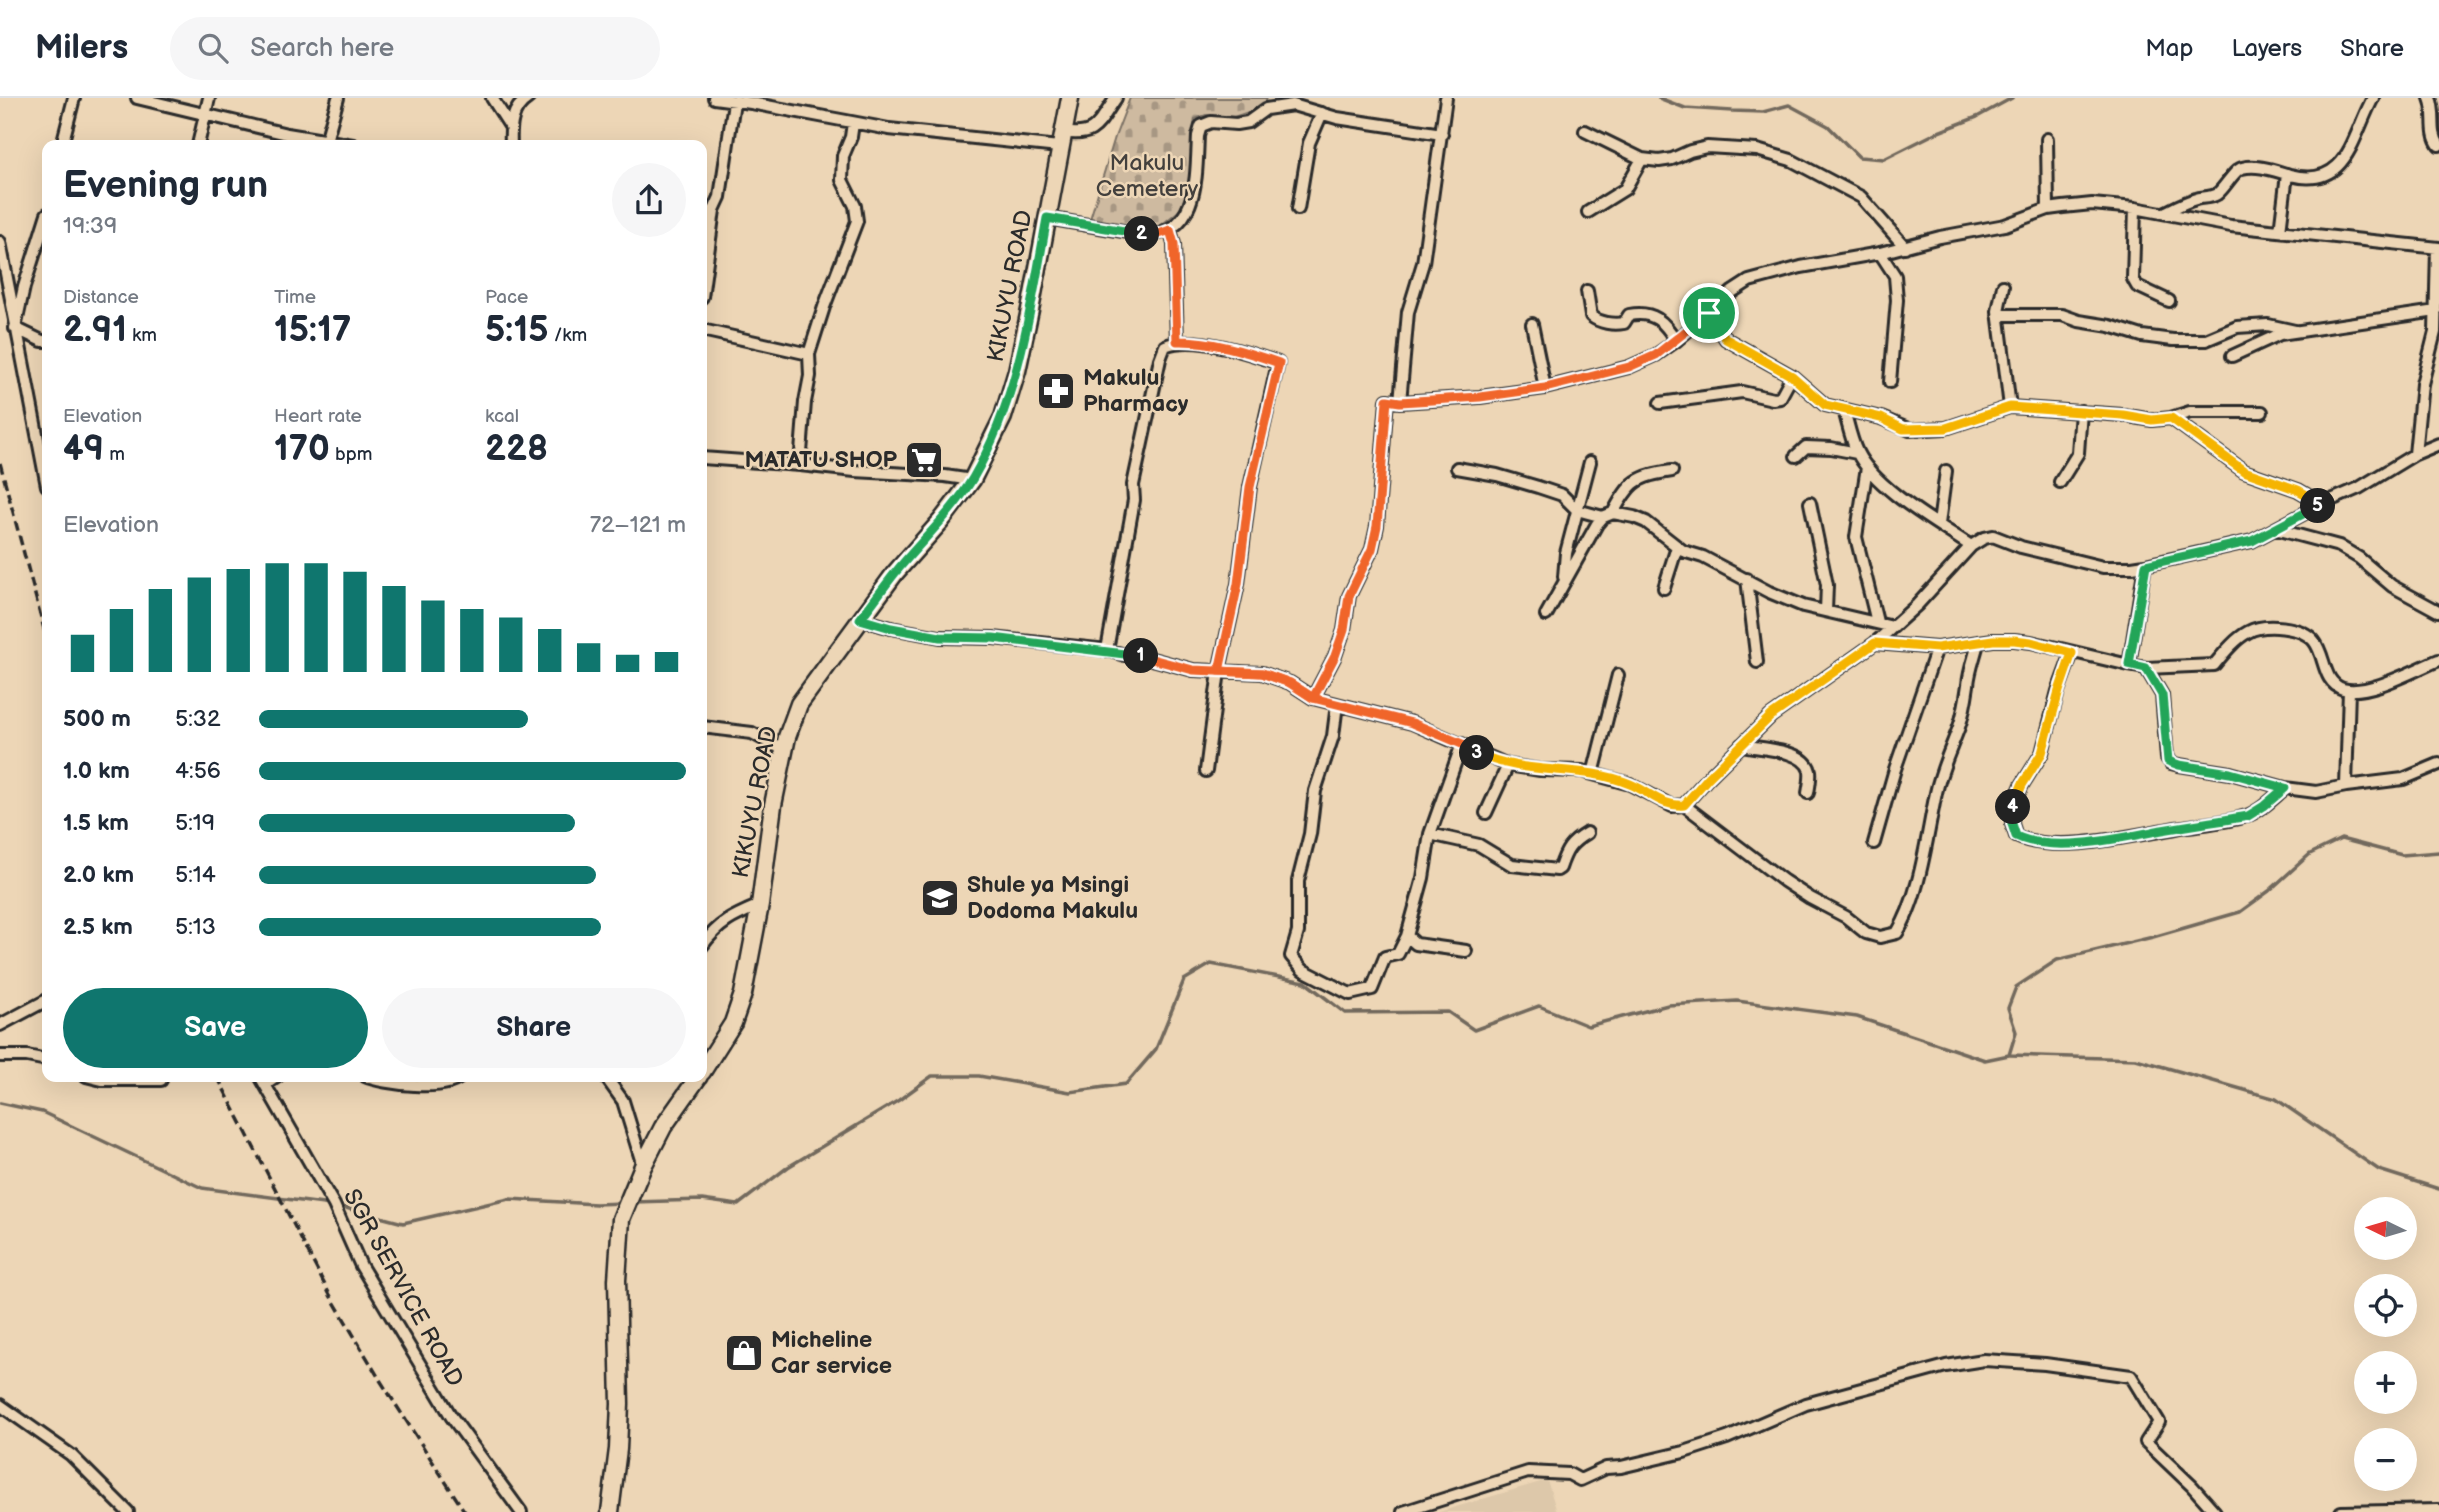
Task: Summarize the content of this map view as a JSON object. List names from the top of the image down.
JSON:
{
  "streets": {
    "main road": ["KIKUYU ROAD"],
    "street": ["SGR SERVICE ROAD"]
  },
  "parks": ["Makulu Cemetery"],
  "places": {
    "pharmacy": ["Makulu Pharmacy"],
    "supermarket": ["MATATU SHOP"],
    "school or university": ["Shule ya Msingi Dodoma Makulu"],
    "shop": ["Micheline Car service"]
  },
  "north": "left",
  "page": {
    "header": "Milers",
    "search": "Search here",
    "nav": ["Map", "Layers", "Share"],
    "heading": ["Evening run", "19:39"],
    "pins": [
      "2",
      "5",
      "1",
      "3",
      "4"
    ],
    "stats": [
      ["Distance", "2.91 km"],
      ["Time", "15:17"],
      ["Pace", "5:15 /km"],
      ["Elevation", "49 m"],
      ["Heart rate", "170 bpm"],
      ["kcal", "228"]
    ],
    "chart": ["Elevation", "72–121 m"],
    "list": [
      {
        "name": "500 m",
        "note": "5:32"
      },
      {
        "name": "1.0 km",
        "note": "4:56"
      },
      {
        "name": "1.5 km",
        "note": "5:19"
      },
      {
        "name": "2.0 km",
        "note": "5:14"
      },
      {
        "name": "2.5 km",
        "note": "5:13"
      }
    ],
    "buttons": ["Save", "Share"],
    "map_buttons": ["+", "−"]
  }
}
